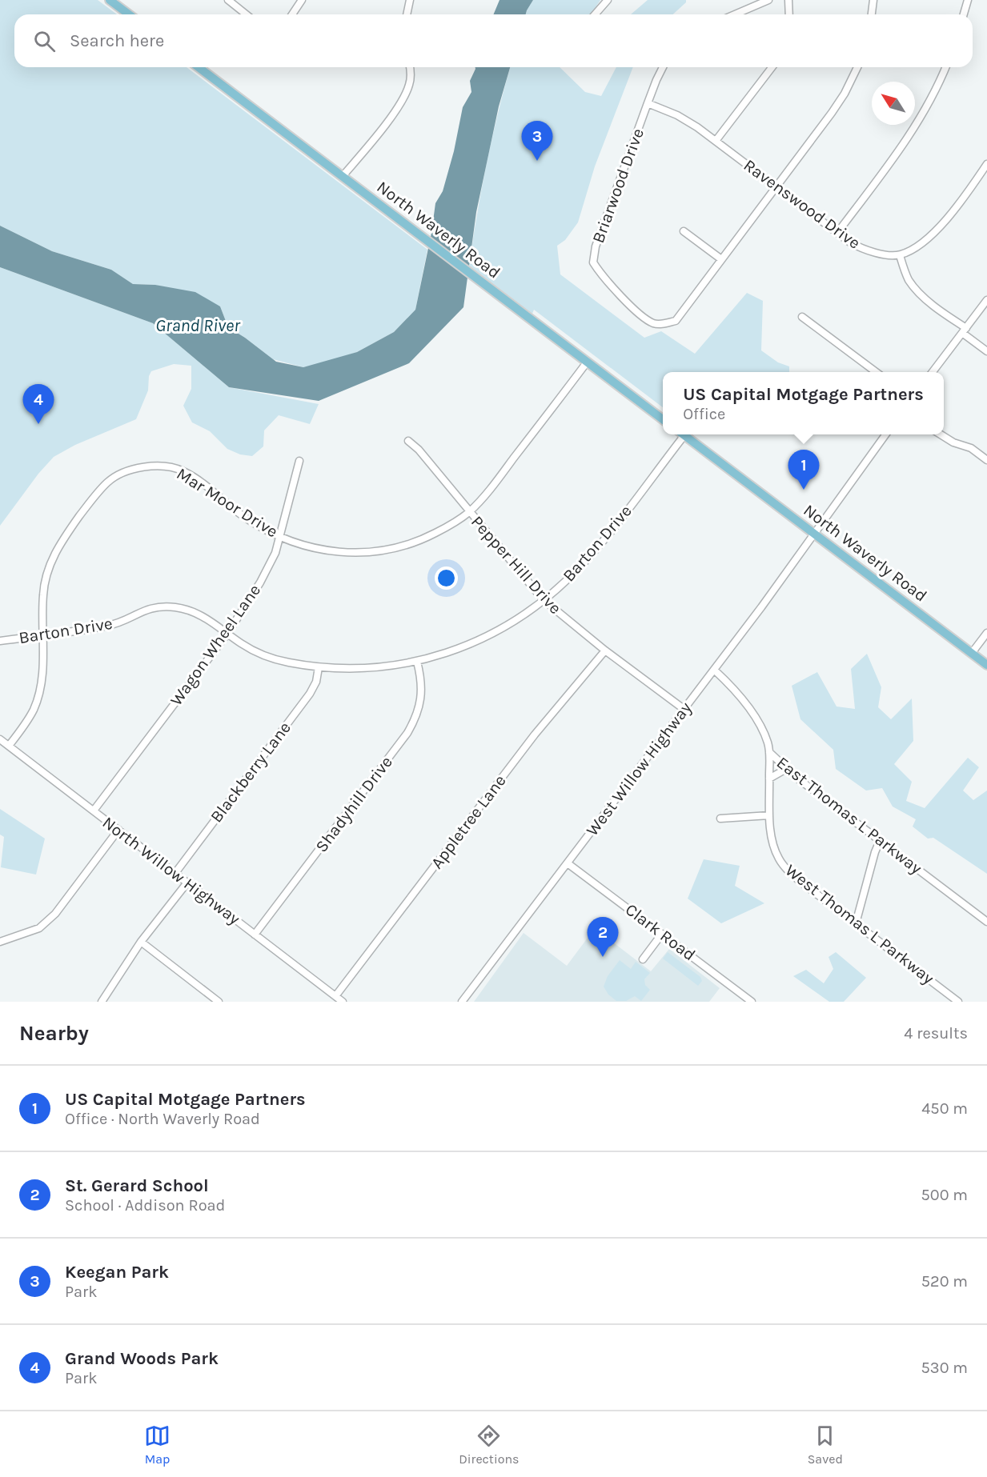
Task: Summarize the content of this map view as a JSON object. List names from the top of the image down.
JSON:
{
  "streets": {
    "main road": ["North Waverly Road"],
    "street": [
      "Briarwood Drive",
      "Ravenswood Drive",
      "Mar Moor Drive",
      "Barton Drive",
      "Pepper Hill Drive",
      "Wagon Wheel Lane",
      "West Willow Highway",
      "Blackberry Lane",
      "Shadyhill Drive",
      "East Thomas L Parkway",
      "Appletree Lane",
      "North Willow Highway",
      "West Thomas L Parkway",
      "Clark Road"
    ]
  },
  "crossings": [
    ["Briarwood Drive", "Ravenswood Drive"],
    ["North Waverly Road", "Mar Moor Drive"],
    ["North Waverly Road", "West Willow Highway"],
    ["Mar Moor Drive", "Barton Drive"],
    ["Mar Moor Drive", "Pepper Hill Drive"],
    ["Mar Moor Drive", "Wagon Wheel Lane"],
    ["Mar Moor Drive", "North Willow Highway"],
    ["Barton Drive", "Pepper Hill Drive"],
    ["Barton Drive", "Wagon Wheel Lane"],
    ["Barton Drive", "Blackberry Lane"],
    ["Barton Drive", "Shadyhill Drive"],
    ["Pepper Hill Drive", "West Willow Highway"],
    ["Pepper Hill Drive", "Appletree Lane"],
    ["Wagon Wheel Lane", "North Willow Highway"],
    ["West Willow Highway", "East Thomas L Parkway"],
    ["West Willow Highway", "Clark Road"],
    ["Blackberry Lane", "North Willow Highway"],
    ["Shadyhill Drive", "North Willow Highway"],
    ["East Thomas L Parkway", "West Thomas L Parkway"],
    ["Appletree Lane", "North Willow Highway"]
  ],
  "water": ["Grand River"],
  "north": "top left",
  "page": {
    "search": "Search here",
    "pins": [
      "3",
      "4",
      "1",
      "2"
    ],
    "popup": ["US Capital Motgage Partners", "Office"],
    "heading": ["Nearby", "4 results"],
    "list": [
      {
        "mark": "1",
        "name": "US Capital Motgage Partners",
        "note": "Office · North Waverly Road",
        "value": "450 m"
      },
      {
        "mark": "2",
        "name": "St. Gerard School",
        "note": "School · Addison Road",
        "value": "500 m"
      },
      {
        "mark": "3",
        "name": "Keegan Park",
        "note": "Park",
        "value": "520 m"
      },
      {
        "mark": "4",
        "name": "Grand Woods Park",
        "note": "Park",
        "value": "530 m"
      }
    ],
    "nav": ["Map", "Directions", "Saved"]
  }
}
